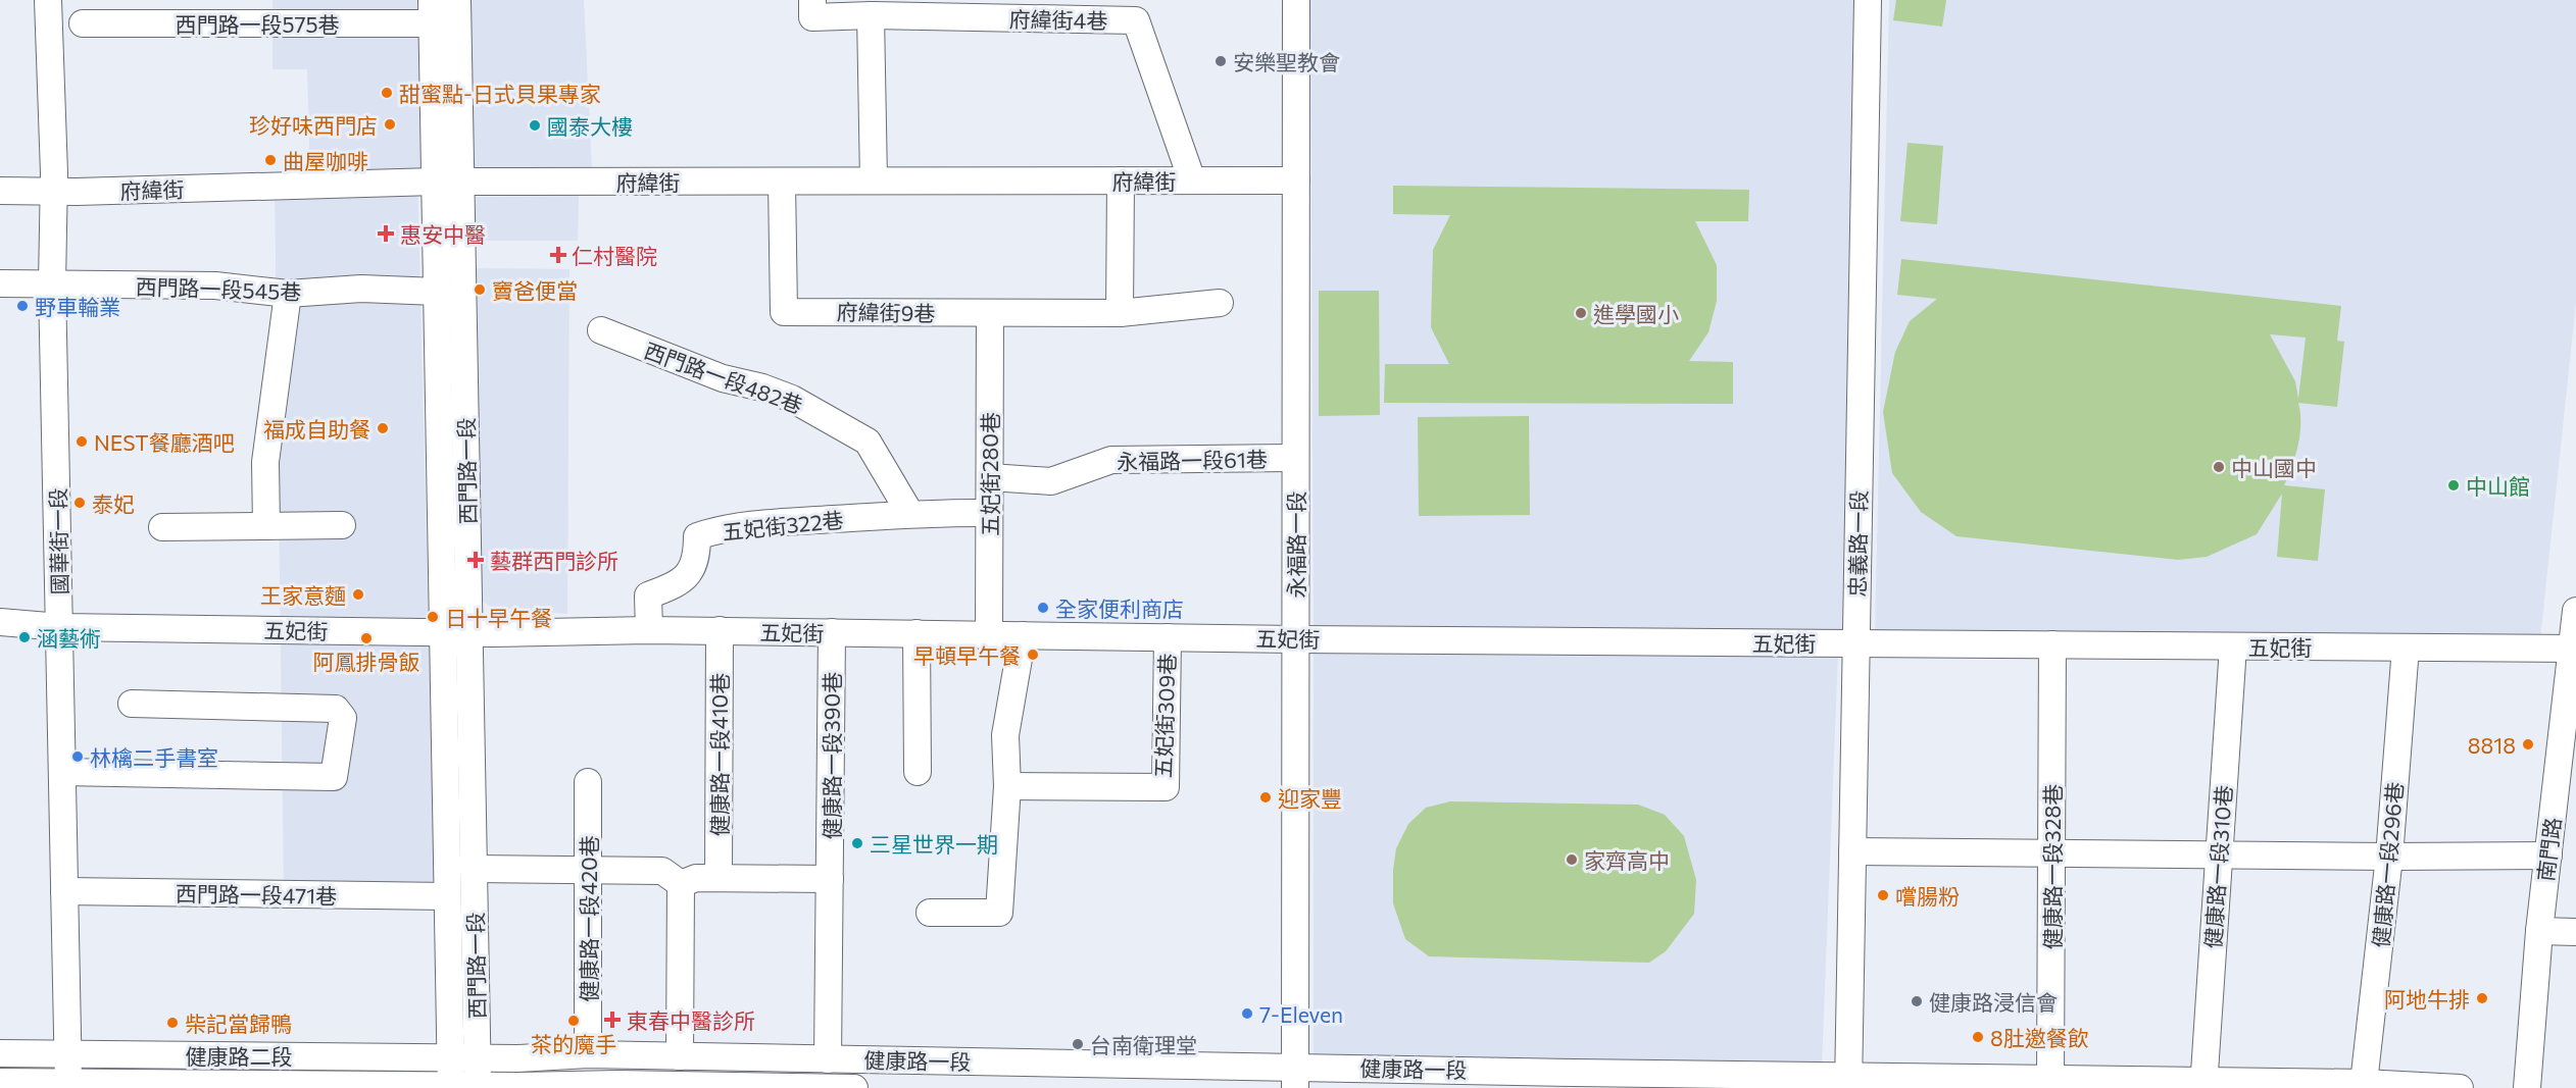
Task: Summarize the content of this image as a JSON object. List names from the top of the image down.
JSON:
{
  "streets": {
    "street": [
      "府緯街4巷",
      "西門路一段575巷",
      "府緯街",
      "西門路一段545巷",
      "府緯街9巷",
      "西門路一段482巷",
      "永福路一段61巷",
      "西門路一段",
      "五妃街280巷",
      "五妃街322巷",
      "國華街一段",
      "忠義路一段",
      "永福路一段",
      "五妃街",
      "五妃街309巷",
      "健康路一段410巷",
      "健康路一段390巷",
      "南門路",
      "健康路一段296巷",
      "健康路一段328巷",
      "健康路一段310巷",
      "西門路一段471巷",
      "健康路一段420巷",
      "健康路二段",
      "健康路一段"
    ]
  },
  "crossings": [
    ["府緯街4巷", "府緯街"],
    ["西門路一段575巷", "西門路一段"],
    ["府緯街", "府緯街9巷"],
    ["府緯街", "西門路一段"],
    ["府緯街", "國華街一段"],
    ["府緯街", "永福路一段"],
    ["西門路一段545巷", "西門路一段"],
    ["西門路一段545巷", "國華街一段"],
    ["府緯街9巷", "五妃街280巷"],
    ["西門路一段482巷", "五妃街322巷"],
    ["永福路一段61巷", "五妃街280巷"],
    ["西門路一段", "五妃街"],
    ["西門路一段", "西門路一段471巷"],
    ["西門路一段", "健康路二段"],
    ["西門路一段", "健康路一段"],
    ["五妃街280巷", "五妃街322巷"],
    ["五妃街280巷", "五妃街"],
    ["五妃街322巷", "五妃街"],
    ["國華街一段", "五妃街"],
    ["國華街一段", "西門路一段471巷"],
    ["國華街一段", "健康路二段"],
    ["忠義路一段", "五妃街"],
    ["忠義路一段", "健康路一段"],
    ["永福路一段", "五妃街"],
    ["永福路一段", "健康路一段"],
    ["五妃街", "五妃街309巷"],
    ["五妃街", "健康路一段410巷"],
    ["五妃街", "健康路一段390巷"],
    ["五妃街", "南門路"],
    ["五妃街", "健康路一段296巷"],
    ["五妃街", "健康路一段328巷"],
    ["五妃街", "健康路一段310巷"],
    ["健康路一段390巷", "健康路一段"],
    ["健康路一段296巷", "健康路一段"],
    ["健康路一段328巷", "健康路一段"],
    ["健康路一段310巷", "健康路一段"],
    ["健康路一段420巷", "健康路一段"],
    ["健康路二段", "健康路一段"]
  ],
  "places": {
    "other": [
      "安樂聖教會",
      "甜蜜點-日式貝果專家",
      "珍好味西門店",
      "國泰大樓",
      "曲屋咖啡",
      "竇爸便當",
      "野車輪業",
      "進學國小",
      "福成自助餐",
      "NEST餐廳酒吧",
      "中山國中",
      "中山館",
      "泰妃",
      "王家意麵",
      "全家便利商店",
      "日十早午餐",
      "涵藝術",
      "阿鳳排骨飯",
      "早頓早午餐",
      "8818",
      "林檎二手書室",
      "迎家豐",
      "三星世界一期",
      "家齊高中",
      "嚐腸粉",
      "阿地牛排",
      "健康路浸信會",
      "7-Eleven",
      "茶的魔手",
      "柴記當歸鴨",
      "8肚邀餐飲",
      "台南衛理堂"
    ],
    "health": [
      "惠安中醫",
      "仁村醫院",
      "藝群西門診所",
      "東春中醫診所"
    ]
  }
}
